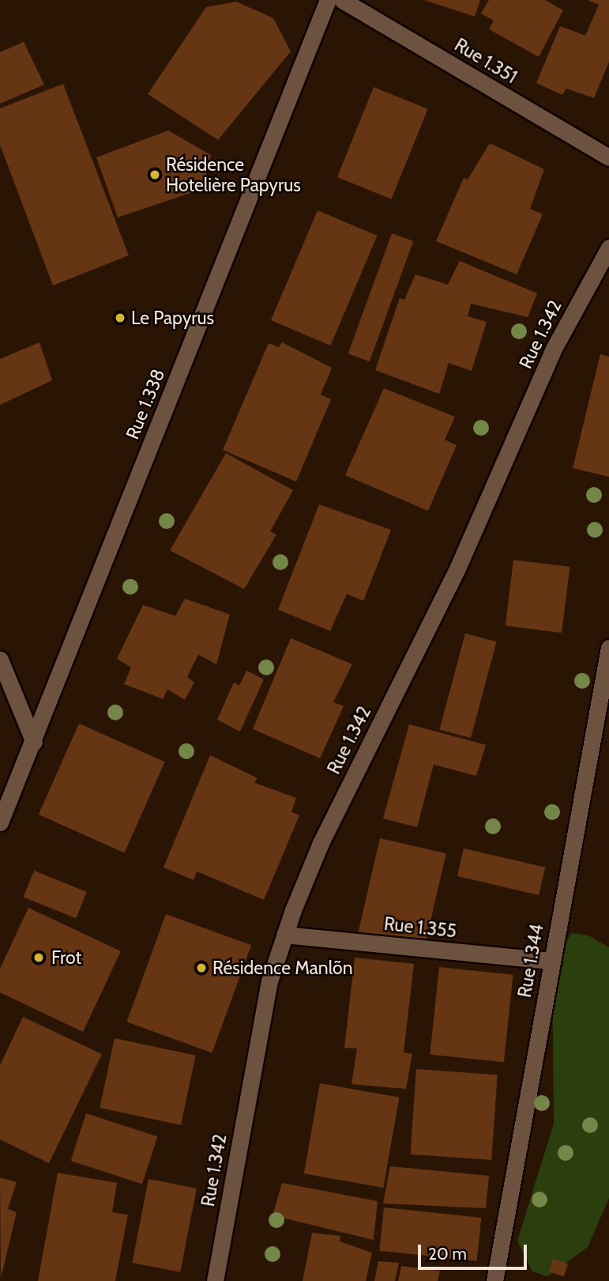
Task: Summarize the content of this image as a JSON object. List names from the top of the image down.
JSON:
{
  "streets": {
    "street": [
      "Rue 1.351",
      "Rue 1.342",
      "Rue 1.338",
      "Rue 1.355",
      "Rue 1.344"
    ]
  },
  "crossings": [
    ["Rue 1.342", "Rue 1.355"],
    ["Rue 1.355", "Rue 1.344"]
  ],
  "places": [
    "Résidence Hotelière Papyrus",
    "Le Papyrus",
    "Frot",
    "Résidence Manlõn"
  ],
  "scale_bar": "20 m"
}
